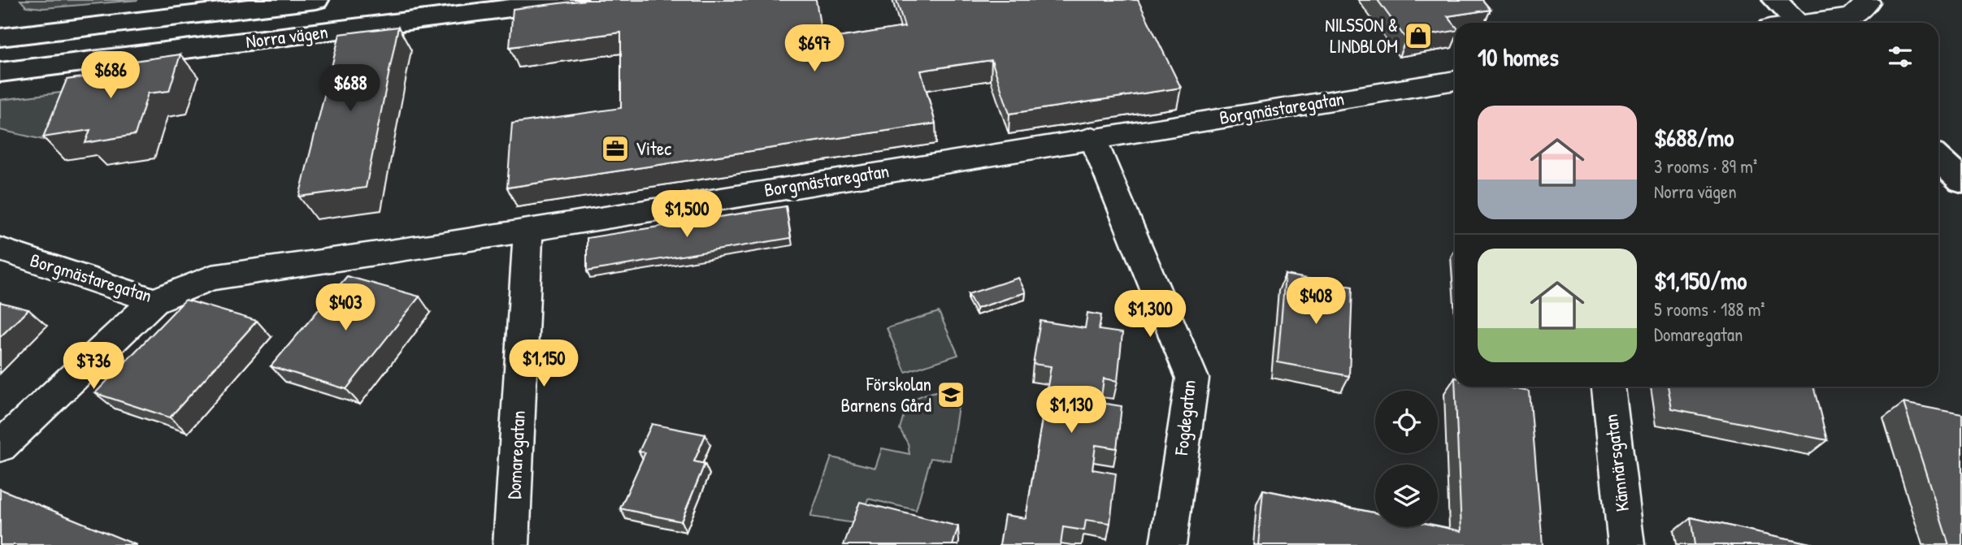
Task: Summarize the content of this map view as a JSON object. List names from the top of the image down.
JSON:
{
  "streets": {
    "main road": ["Norra vägen"],
    "street": [
      "Borgmästaregatan",
      "Fogdegatan",
      "Domaregatan",
      "Kämnärsgatan"
    ]
  },
  "crossings": [
    ["Borgmästaregatan", "Fogdegatan"],
    ["Borgmästaregatan", "Domaregatan"]
  ],
  "places": {
    "shop": ["NILSSON & LINDBLOM"],
    "office": ["Vitec"],
    "school or university": ["Förskolan Barnens Gård"]
  },
  "page": {
    "heading": "10 homes",
    "price": [
      "$697",
      "$686",
      "$688",
      "$1,500",
      "$408",
      "$403",
      "$1,300",
      "$1,150",
      "$736",
      "$1,130"
    ],
    "list": [
      {
        "name": "$688/mo",
        "note": "3 rooms · 89 m² · Norra vägen"
      },
      {
        "name": "$1,150/mo",
        "note": "5 rooms · 188 m² · Domaregatan"
      }
    ]
  }
}
